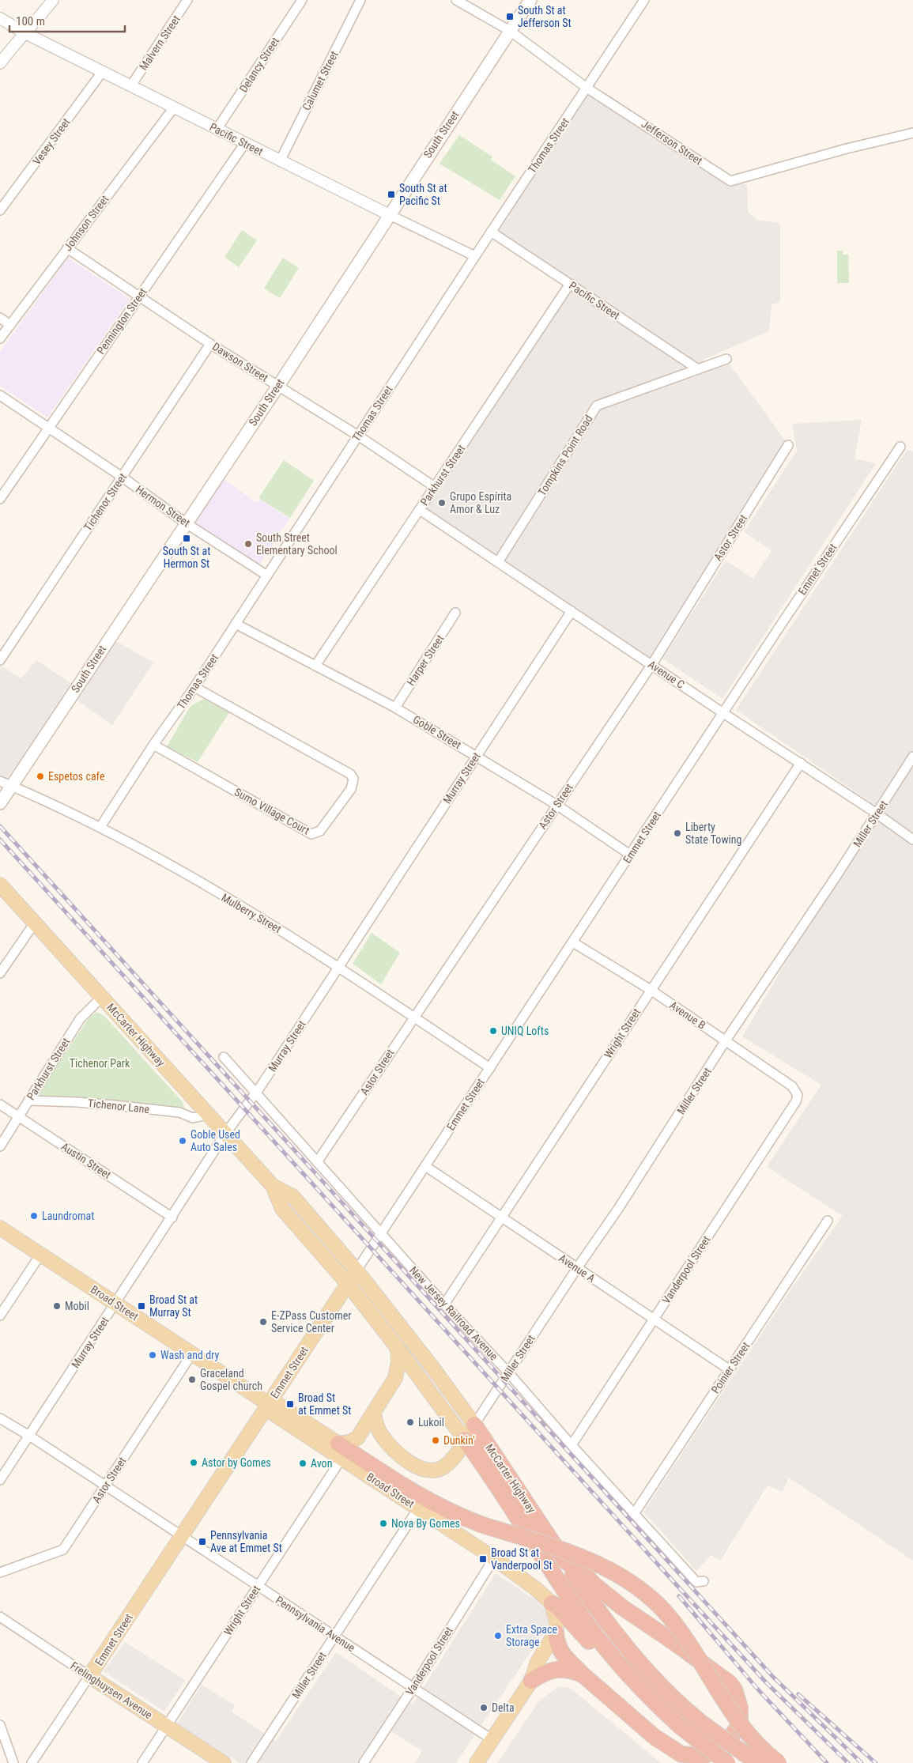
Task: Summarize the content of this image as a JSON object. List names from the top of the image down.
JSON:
{
  "streets": {
    "highway": ["McCarter Highway"],
    "main road": [
      "South Street",
      "Emmet Street",
      "Broad Street",
      "Frelinghuysen Avenue"
    ],
    "street": [
      "Malvern Street",
      "Delancy Street",
      "Calumet Street",
      "Pacific Street",
      "Vesey Street",
      "Jefferson Street",
      "Thomas Street",
      "Johnson Street",
      "Pennington Street",
      "Dawson Street",
      "Tompkins Point Road",
      "Parkhurst Street",
      "Tichenor Street",
      "Hermon Street",
      "Astor Street",
      "Harper Street",
      "Avenue C",
      "Goble Street",
      "Murray Street",
      "Sumo Village Court",
      "Miller Street",
      "Mulberry Street",
      "Avenue B",
      "Wright Street",
      "Tichenor Lane",
      "Austin Street",
      "Avenue A",
      "Vanderpool Street",
      "New Jersey Railroad Avenue",
      "Poinier Street",
      "Pennsylvania Avenue"
    ]
  },
  "crossings": [
    ["Malvern Street", "Pacific Street"],
    ["Delancy Street", "Pacific Street"],
    ["Calumet Street", "Pacific Street"],
    ["South Street", "Pacific Street"],
    ["South Street", "Jefferson Street"],
    ["South Street", "Dawson Street"],
    ["South Street", "Hermon Street"],
    ["South Street", "Mulberry Street"],
    ["Pacific Street", "Vesey Street"],
    ["Pacific Street", "Thomas Street"],
    ["Pacific Street", "Johnson Street"],
    ["Pacific Street", "Pennington Street"],
    ["Pacific Street", "Tompkins Point Road"],
    ["Pacific Street", "Parkhurst Street"],
    ["Jefferson Street", "Thomas Street"],
    ["Thomas Street", "Dawson Street"],
    ["Thomas Street", "Hermon Street"],
    ["Thomas Street", "Goble Street"],
    ["Thomas Street", "Sumo Village Court"],
    ["Thomas Street", "Mulberry Street"],
    ["Johnson Street", "Dawson Street"],
    ["Pennington Street", "Dawson Street"],
    ["Pennington Street", "Hermon Street"],
    ["Dawson Street", "Parkhurst Street"],
    ["Dawson Street", "Tichenor Street"],
    ["Tompkins Point Road", "Avenue C"],
    ["Parkhurst Street", "Avenue C"],
    ["Parkhurst Street", "Goble Street"],
    ["Parkhurst Street", "McCarter Highway"],
    ["Parkhurst Street", "Tichenor Lane"],
    ["Parkhurst Street", "Austin Street"],
    ["Tichenor Street", "Hermon Street"],
    ["Astor Street", "Avenue C"],
    ["Astor Street", "Goble Street"],
    ["Astor Street", "Mulberry Street"],
    ["Astor Street", "Broad Street"],
    ["Astor Street", "New Jersey Railroad Avenue"],
    ["Astor Street", "Pennsylvania Avenue"],
    ["Emmet Street", "Avenue C"],
    ["Emmet Street", "Goble Street"],
    ["Emmet Street", "Mulberry Street"],
    ["Emmet Street", "Avenue B"],
    ["Emmet Street", "McCarter Highway"],
    ["Emmet Street", "Avenue A"],
    ["Emmet Street", "Broad Street"],
    ["Emmet Street", "New Jersey Railroad Avenue"],
    ["Emmet Street", "Pennsylvania Avenue"],
    ["Emmet Street", "Frelinghuysen Avenue"],
    ["Harper Street", "Goble Street"],
    ["Avenue C", "Murray Street"],
    ["Avenue C", "Miller Street"],
    ["Avenue C", "Wright Street"],
    ["Goble Street", "Murray Street"],
    ["Murray Street", "Mulberry Street"],
    ["Murray Street", "McCarter Highway"],
    ["Murray Street", "Austin Street"],
    ["Murray Street", "Broad Street"],
    ["Murray Street", "New Jersey Railroad Avenue"],
    ["Murray Street", "Pennsylvania Avenue"],
    ["Miller Street", "Avenue B"],
    ["Miller Street", "McCarter Highway"],
    ["Miller Street", "Avenue A"],
    ["Miller Street", "Broad Street"],
    ["Miller Street", "New Jersey Railroad Avenue"],
    ["Miller Street", "Pennsylvania Avenue"],
    ["Avenue B", "Wright Street"],
    ["Avenue B", "Vanderpool Street"],
    ["Wright Street", "Avenue A"],
    ["Wright Street", "Broad Street"],
    ["Wright Street", "New Jersey Railroad Avenue"],
    ["Wright Street", "Pennsylvania Avenue"],
    ["Wright Street", "Frelinghuysen Avenue"],
    ["McCarter Highway", "Tichenor Lane"],
    ["Avenue A", "Vanderpool Street"],
    ["Avenue A", "Poinier Street"],
    ["Vanderpool Street", "Broad Street"],
    ["Vanderpool Street", "New Jersey Railroad Avenue"],
    ["Vanderpool Street", "Pennsylvania Avenue"],
    ["New Jersey Railroad Avenue", "Poinier Street"]
  ],
  "parks": ["Tichenor Park"],
  "places": {
    "transit": [
      "South St at Jefferson St",
      "South St at Pacific St",
      "South St at Hermon St",
      "Broad St at Murray St",
      "Broad St at Emmet St",
      "Pennsylvania Ave at Emmet St",
      "Broad St at Vanderpool St"
    ],
    "other": [
      "Grupo Espírita Amor & Luz",
      "South Street Elementary School",
      "Espetos cafe",
      "Liberty State Towing",
      "UNIQ Lofts",
      "Goble Used Auto Sales",
      "Laundromat",
      "Mobil",
      "E-ZPass Customer Service Center",
      "Wash and dry",
      "Graceland Gospel church",
      "Lukoil",
      "Dunkin'",
      "Astor by Gomes",
      "Avon",
      "Nova By Gomes",
      "Extra Space Storage",
      "Delta"
    ]
  },
  "scale_bar": "100 m"
}
